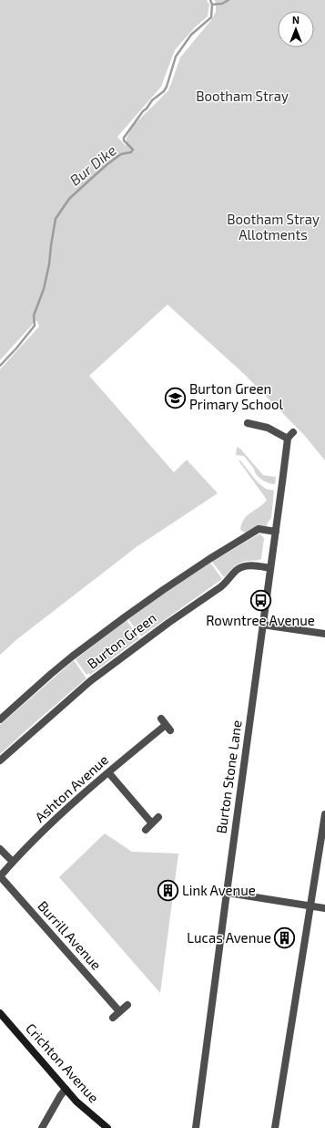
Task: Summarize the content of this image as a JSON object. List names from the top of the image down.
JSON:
{
  "streets": {
    "street": [
      "Burton Green",
      "Burton Stone Lane",
      "Ashton Avenue",
      "Burrill Avenue",
      "Crichton Avenue"
    ]
  },
  "crossings": [
    ["Burton Green", "Burton Stone Lane"],
    ["Ashton Avenue", "Burrill Avenue"]
  ],
  "water": ["Bur Dike"],
  "parks": ["Bootham Stray", "Bootham Stray Allotments"],
  "places": {
    "school or university": ["Burton Green Primary School"],
    "bus stop": ["Rowntree Avenue"],
    "building": ["Link Avenue", "Lucas Avenue"]
  },
  "north": "top"
}
